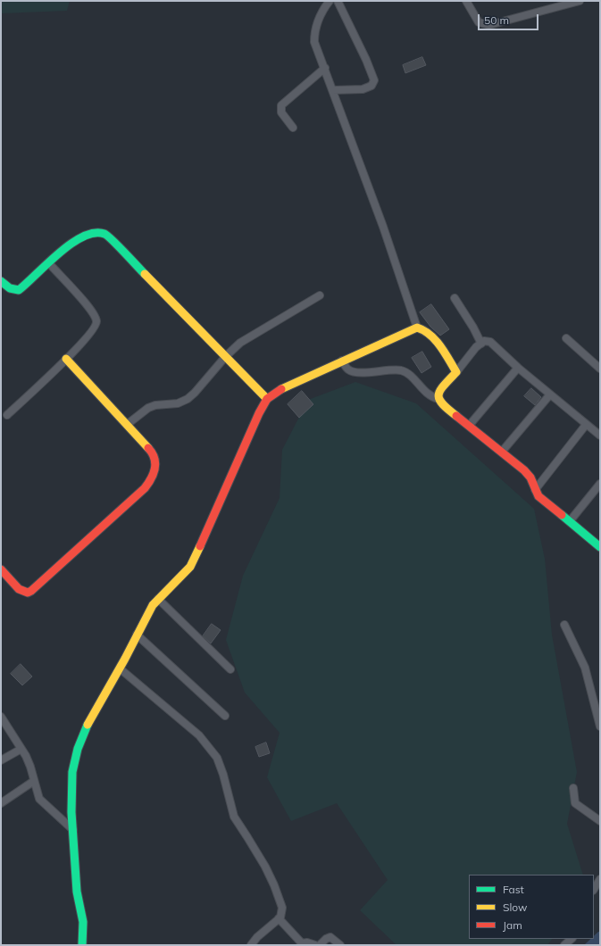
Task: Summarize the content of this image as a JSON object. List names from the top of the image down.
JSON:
{
  "legend": ["Fast", "Slow", "Jam"],
  "scale_bar": "50 m"
}
